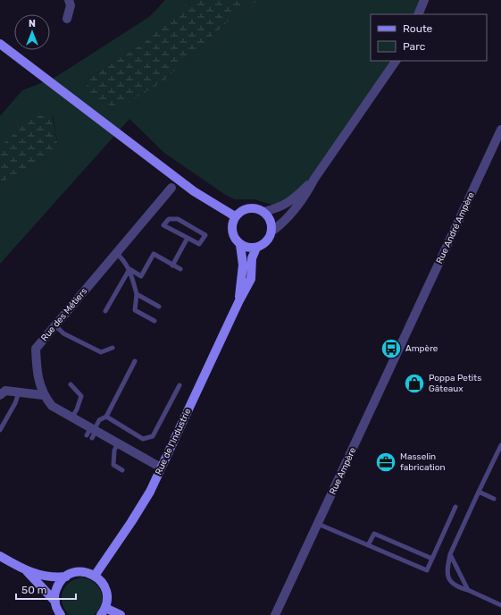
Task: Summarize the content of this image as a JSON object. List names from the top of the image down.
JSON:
{
  "streets": {
    "street": [
      "Rue André Ampère",
      "Rue des Métiers",
      "Rue de l'Industrie",
      "Rue Ampère"
    ]
  },
  "crossings": [
    ["Rue André Ampère", "Rue Ampère"],
    ["Rue des Métiers", "Rue de l'Industrie"]
  ],
  "places": {
    "bus stop": ["Ampère"],
    "shop": ["Poppa Petits Gâteaux"],
    "office": ["Masselin fabrication"]
  },
  "legend": ["Route", "Parc"],
  "scale_bar": "50 m",
  "north": "top"
}
